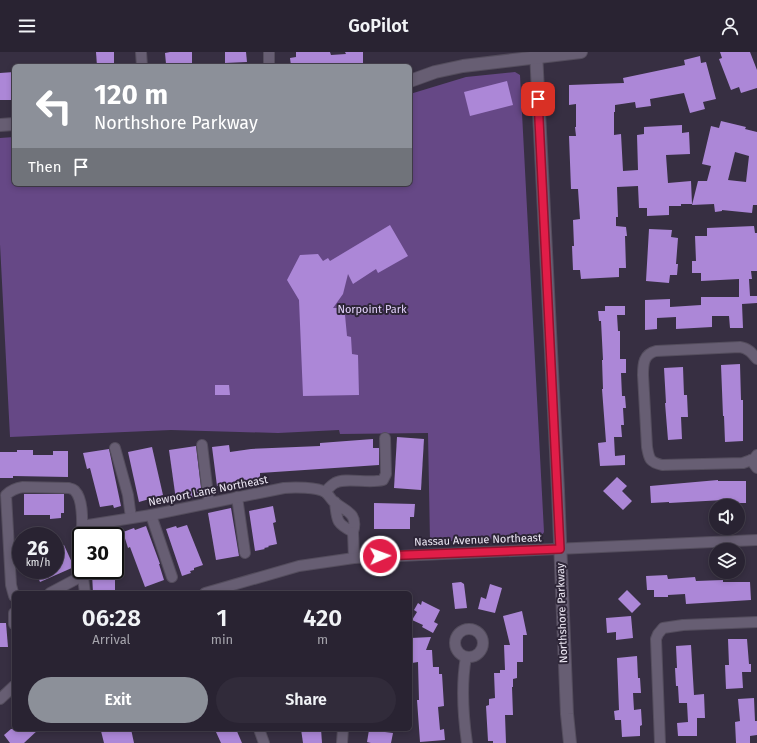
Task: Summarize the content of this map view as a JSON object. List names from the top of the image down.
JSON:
{
  "streets": {
    "street": ["Newport Lane Northeast", "Nassau Avenue Northeast", "Northshore Parkway"]
  },
  "crossings": [
    ["Nassau Avenue Northeast", "Northshore Parkway"]
  ],
  "parks": ["Norpoint Park"],
  "page": {
    "header": "GoPilot",
    "turn": ["120 m", "Northshore Parkway"],
    "then": "Then",
    "speed": "26 km/h",
    "limit": "30",
    "eta": [
      "06:28",
      "Arrival",
      "1",
      "min",
      "420",
      "m"
    ],
    "buttons": ["Exit", "Share"]
  }
}
